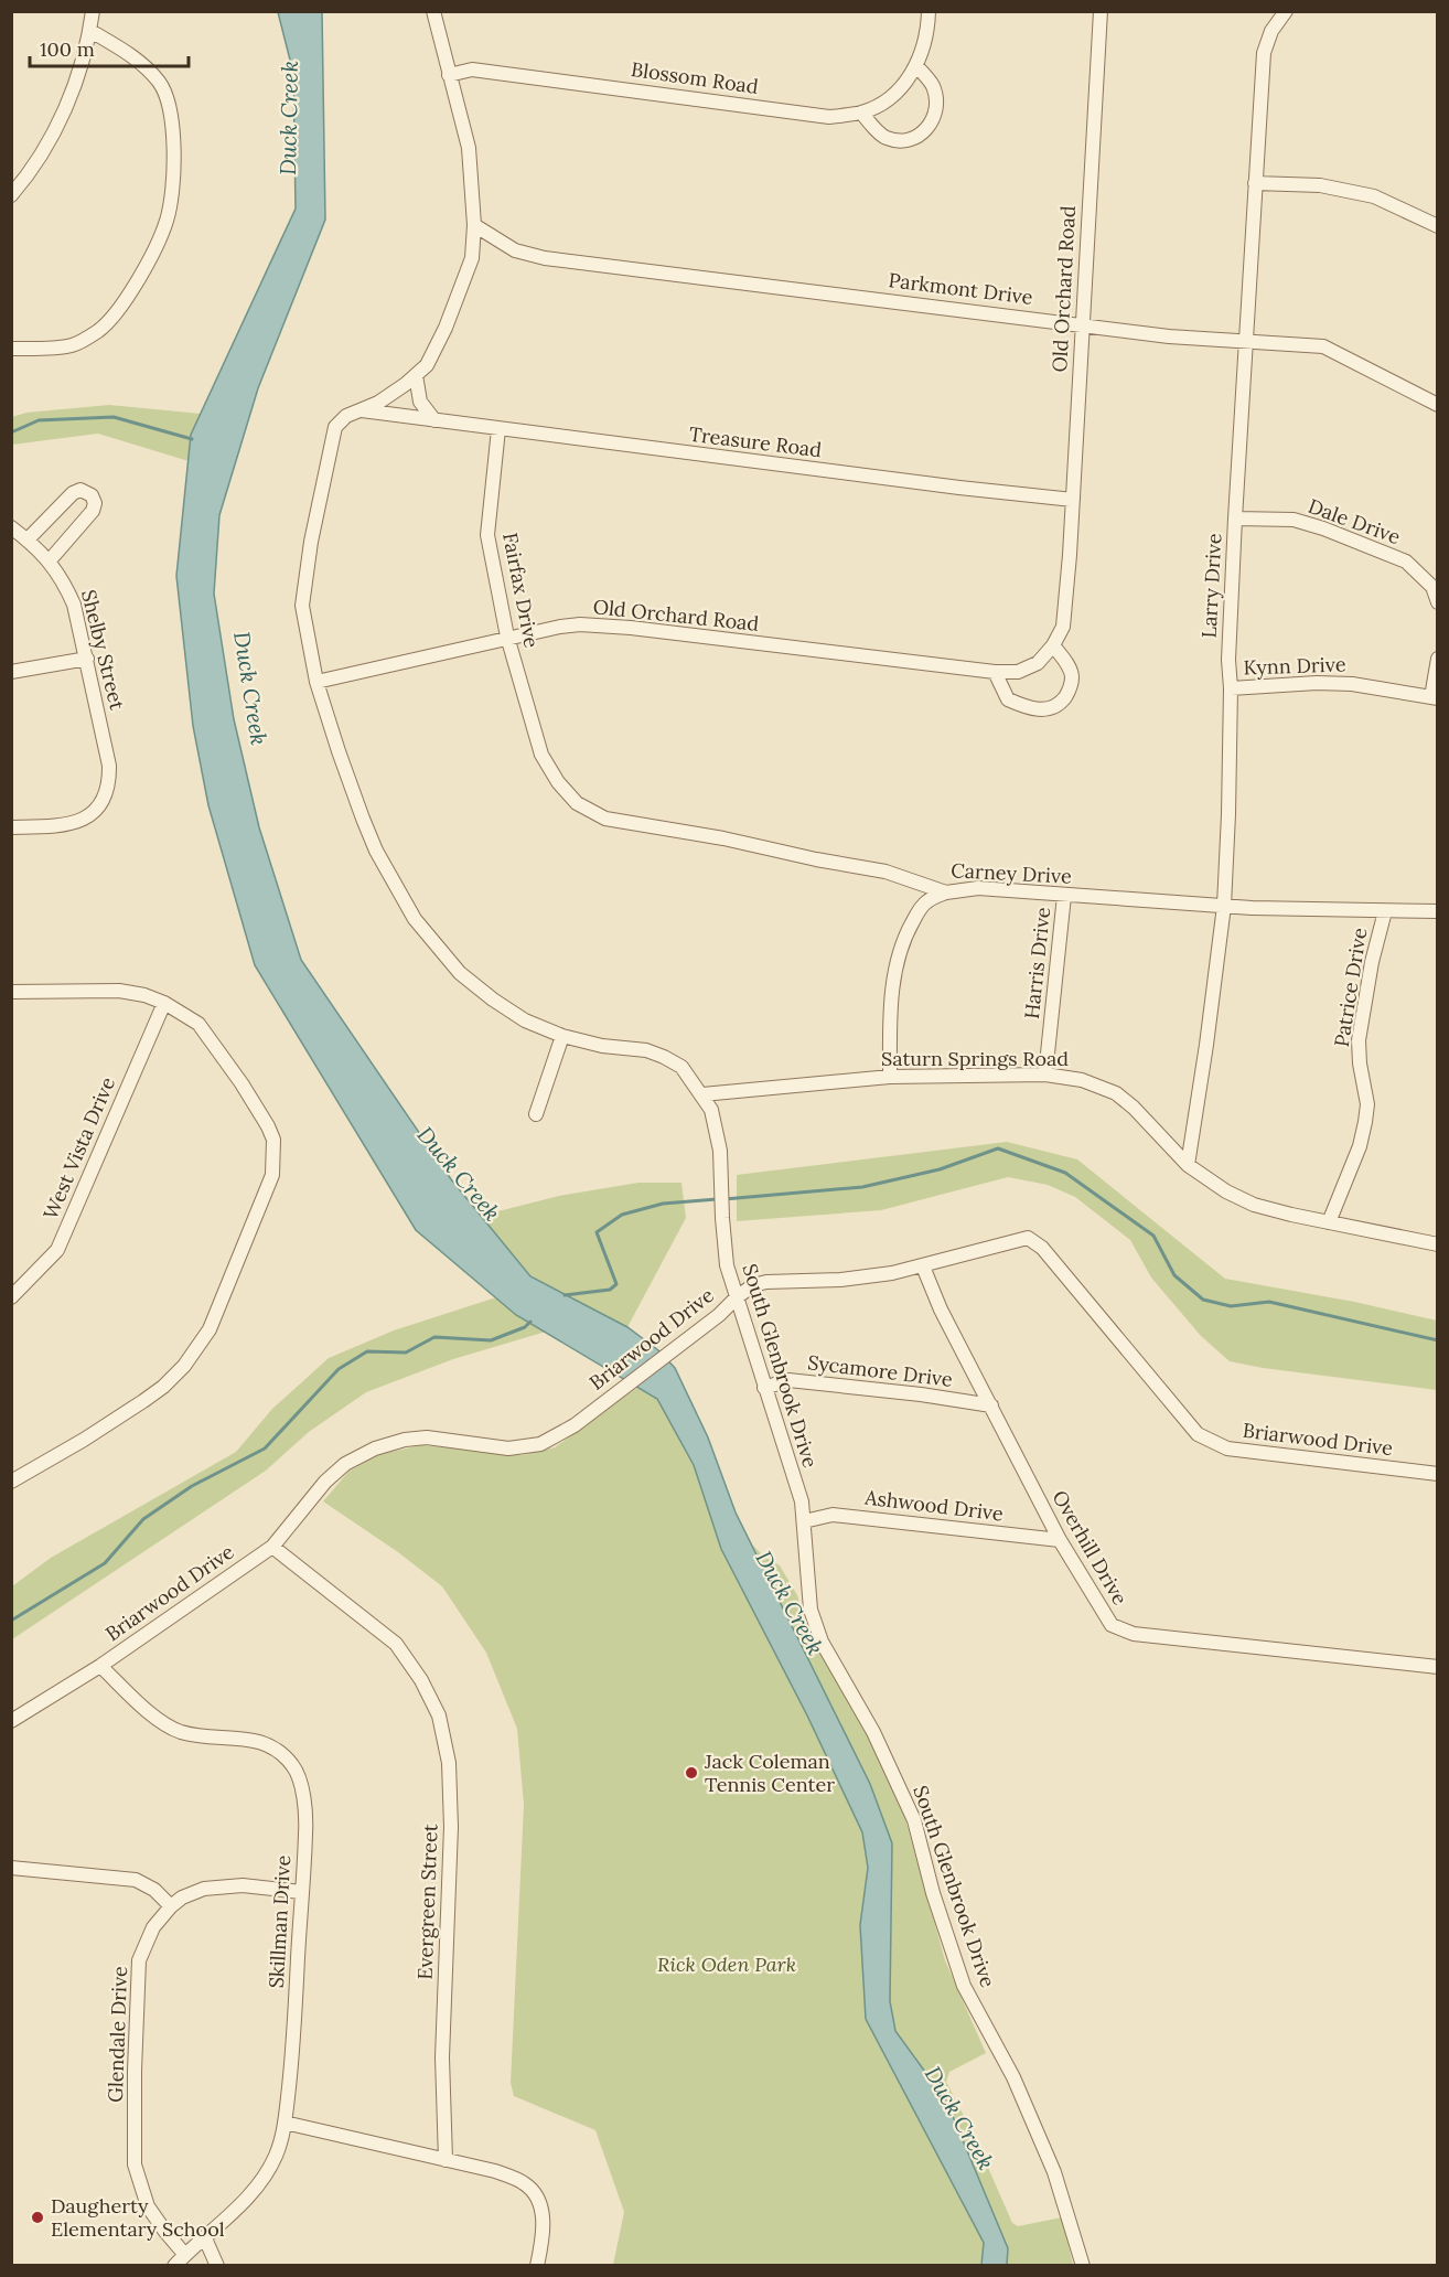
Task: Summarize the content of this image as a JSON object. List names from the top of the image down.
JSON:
{
  "streets": {
    "street": [
      "Blossom Road",
      "Parkmont Drive",
      "Old Orchard Road",
      "Treasure Road",
      "Dale Drive",
      "Larry Drive",
      "Fairfax Drive",
      "Shelby Street",
      "Kynn Drive",
      "Carney Drive",
      "Harris Drive",
      "Patrice Drive",
      "Saturn Springs Road",
      "West Vista Drive",
      "Briarwood Drive",
      "South Glenbrook Drive",
      "Sycamore Drive",
      "Ashwood Drive",
      "Overhill Drive",
      "Evergreen Street",
      "Skillman Drive",
      "Glendale Drive"
    ]
  },
  "crossings": [
    ["Blossom Road", "South Glenbrook Drive"],
    ["Parkmont Drive", "Old Orchard Road"],
    ["Parkmont Drive", "Larry Drive"],
    ["Parkmont Drive", "South Glenbrook Drive"],
    ["Old Orchard Road", "Treasure Road"],
    ["Old Orchard Road", "Fairfax Drive"],
    ["Old Orchard Road", "South Glenbrook Drive"],
    ["Treasure Road", "Fairfax Drive"],
    ["Treasure Road", "South Glenbrook Drive"],
    ["Dale Drive", "Larry Drive"],
    ["Larry Drive", "Kynn Drive"],
    ["Larry Drive", "Carney Drive"],
    ["Larry Drive", "Saturn Springs Road"],
    ["Fairfax Drive", "Carney Drive"],
    ["Carney Drive", "Harris Drive"],
    ["Carney Drive", "Patrice Drive"],
    ["Harris Drive", "Saturn Springs Road"],
    ["Patrice Drive", "Saturn Springs Road"],
    ["Saturn Springs Road", "South Glenbrook Drive"],
    ["Briarwood Drive", "South Glenbrook Drive"],
    ["Briarwood Drive", "Overhill Drive"],
    ["Briarwood Drive", "Evergreen Street"],
    ["Briarwood Drive", "Skillman Drive"],
    ["South Glenbrook Drive", "Sycamore Drive"],
    ["South Glenbrook Drive", "Ashwood Drive"],
    ["Sycamore Drive", "Overhill Drive"],
    ["Ashwood Drive", "Overhill Drive"],
    ["Skillman Drive", "Glendale Drive"]
  ],
  "water": ["Duck Creek"],
  "parks": ["Rick Oden Park"],
  "places": ["Jack Coleman Tennis Center", "Daugherty Elementary School"],
  "scale_bar": "100 m"
}
